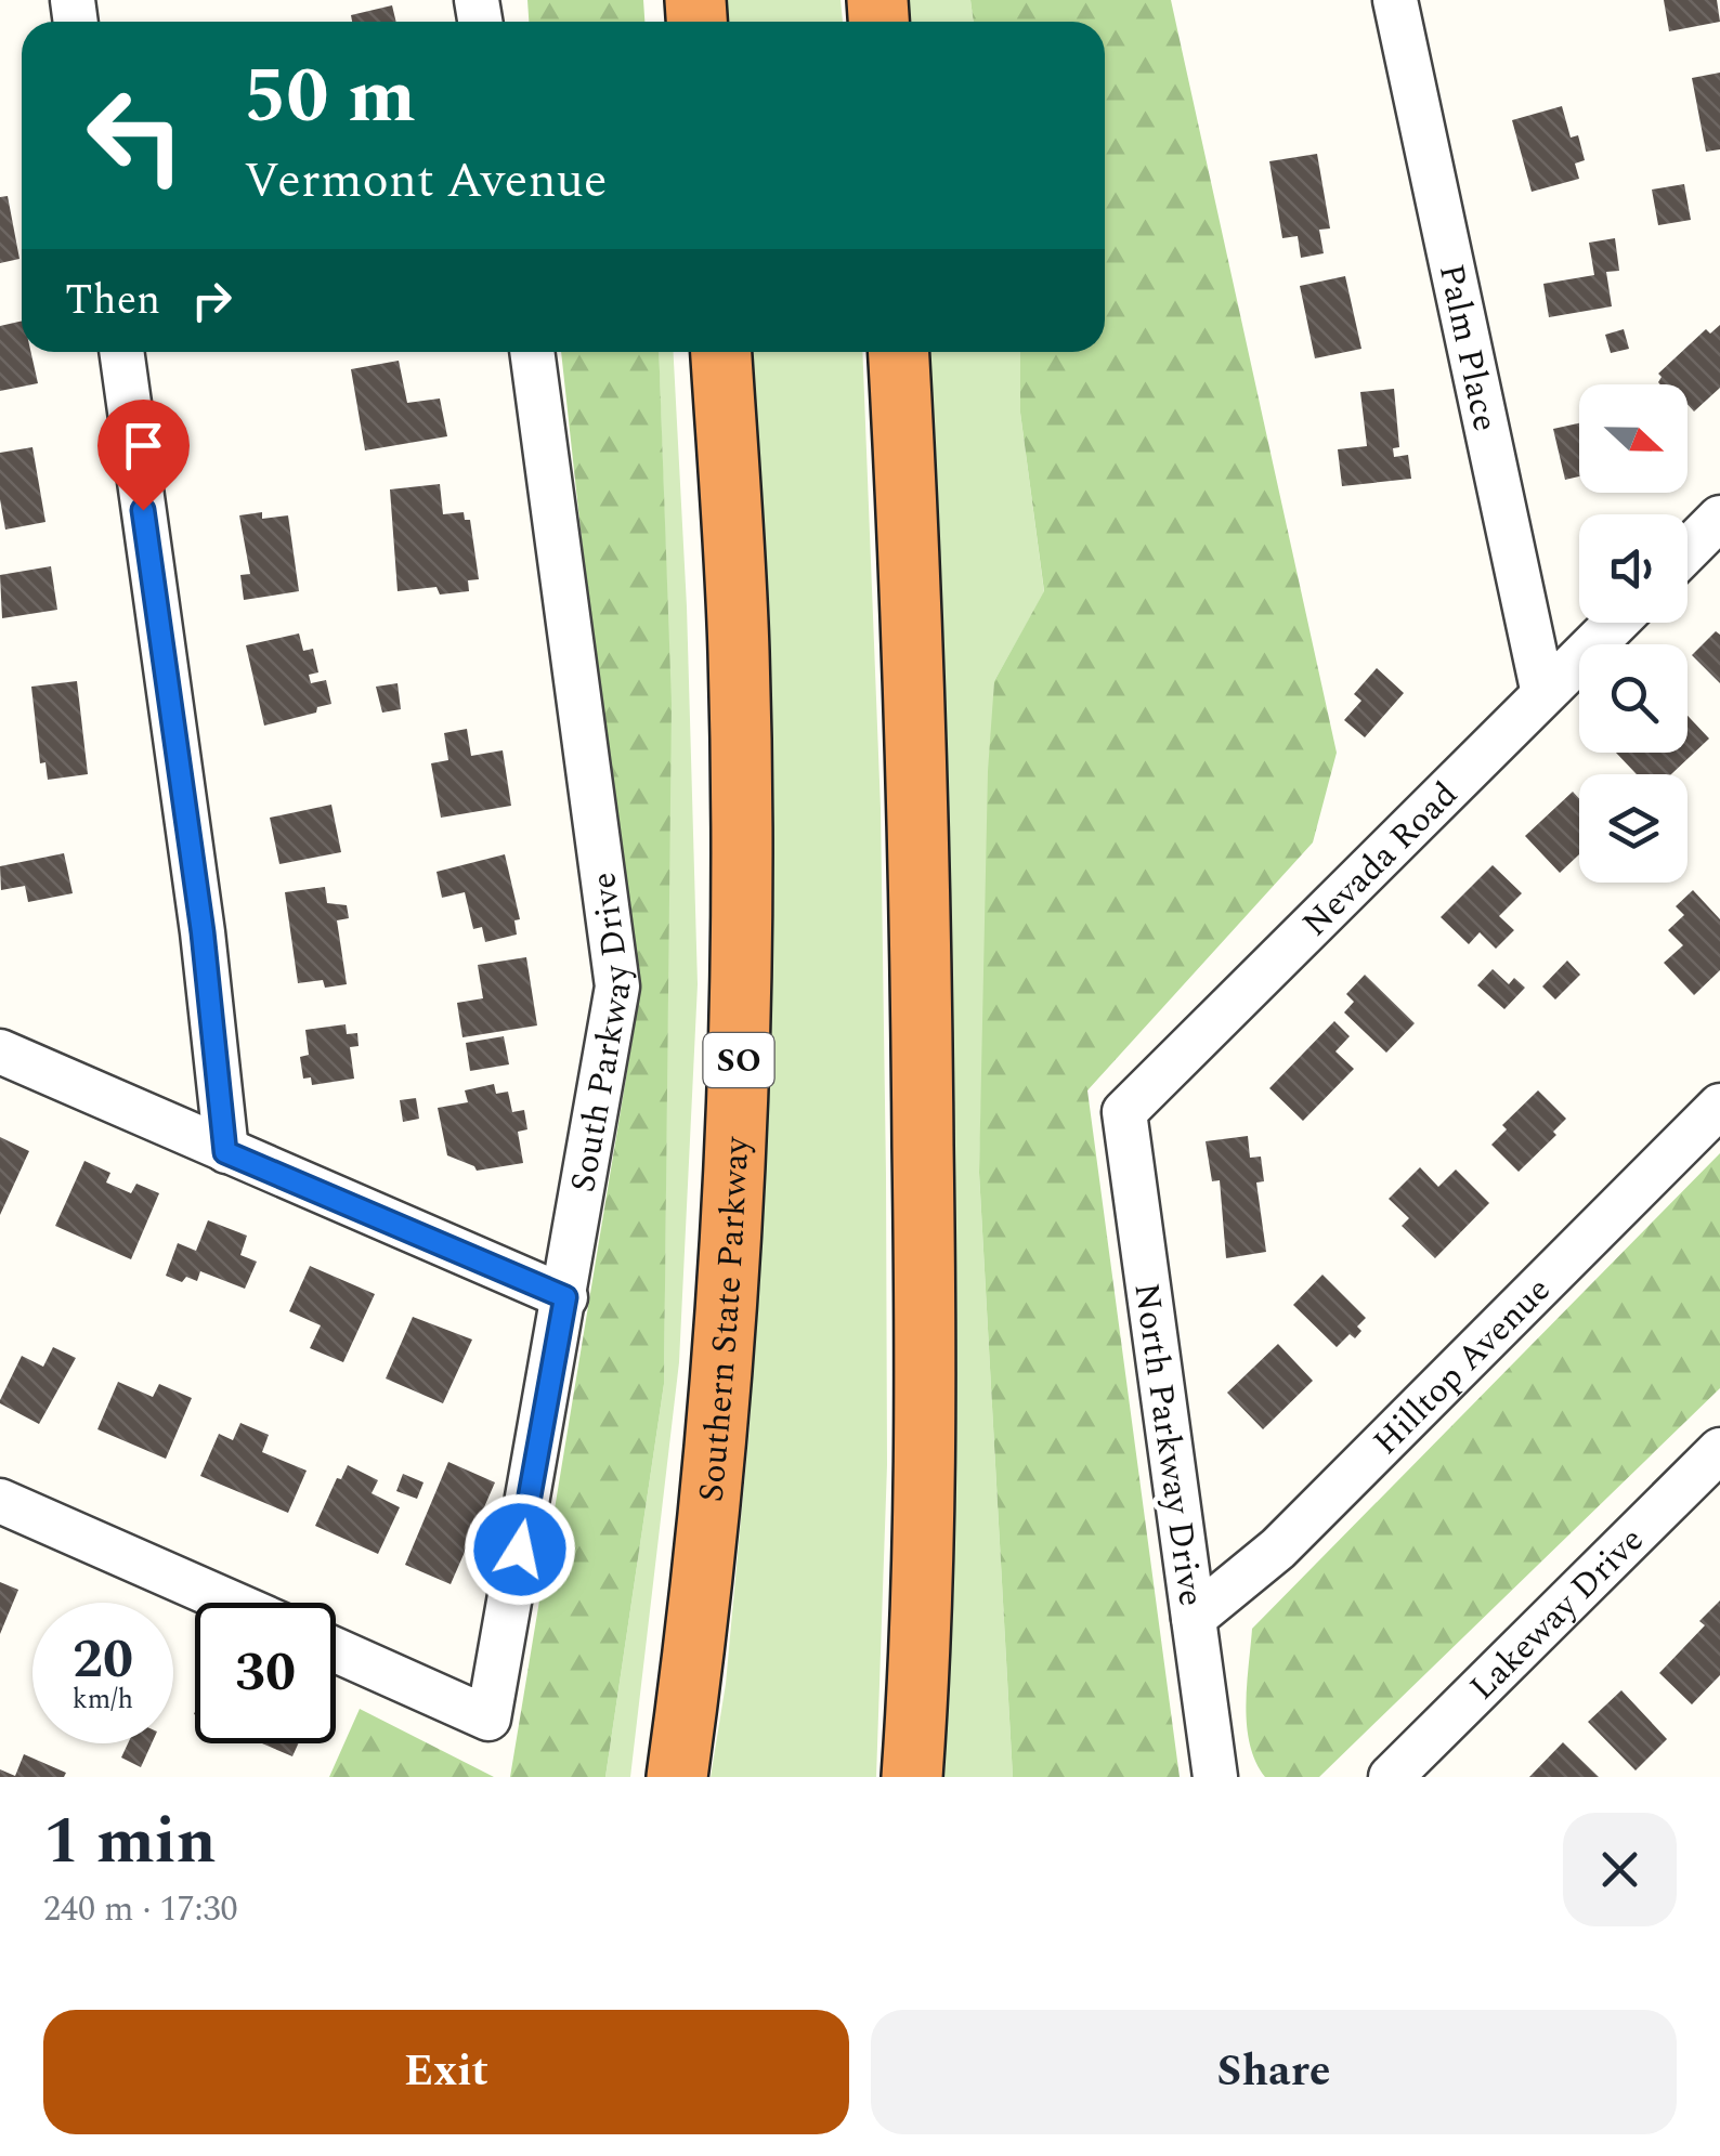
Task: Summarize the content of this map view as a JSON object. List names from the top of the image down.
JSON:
{
  "streets": {
    "highway": ["SO", "Southern State Parkway"],
    "street": [
      "Palm Place",
      "Nevada Road",
      "South Parkway Drive",
      "Hilltop Avenue",
      "North Parkway Drive",
      "Lakeway Drive"
    ]
  },
  "crossings": [
    ["Palm Place", "Nevada Road"],
    ["Nevada Road", "North Parkway Drive"],
    ["Hilltop Avenue", "North Parkway Drive"]
  ],
  "north": "right",
  "page": {
    "turn": ["50 m", "Vermont Avenue"],
    "then": "Then",
    "speed": "20 km/h",
    "limit": "30",
    "heading": ["1 min", "240 m · 17:30"],
    "buttons": ["Exit", "Share"]
  }
}
